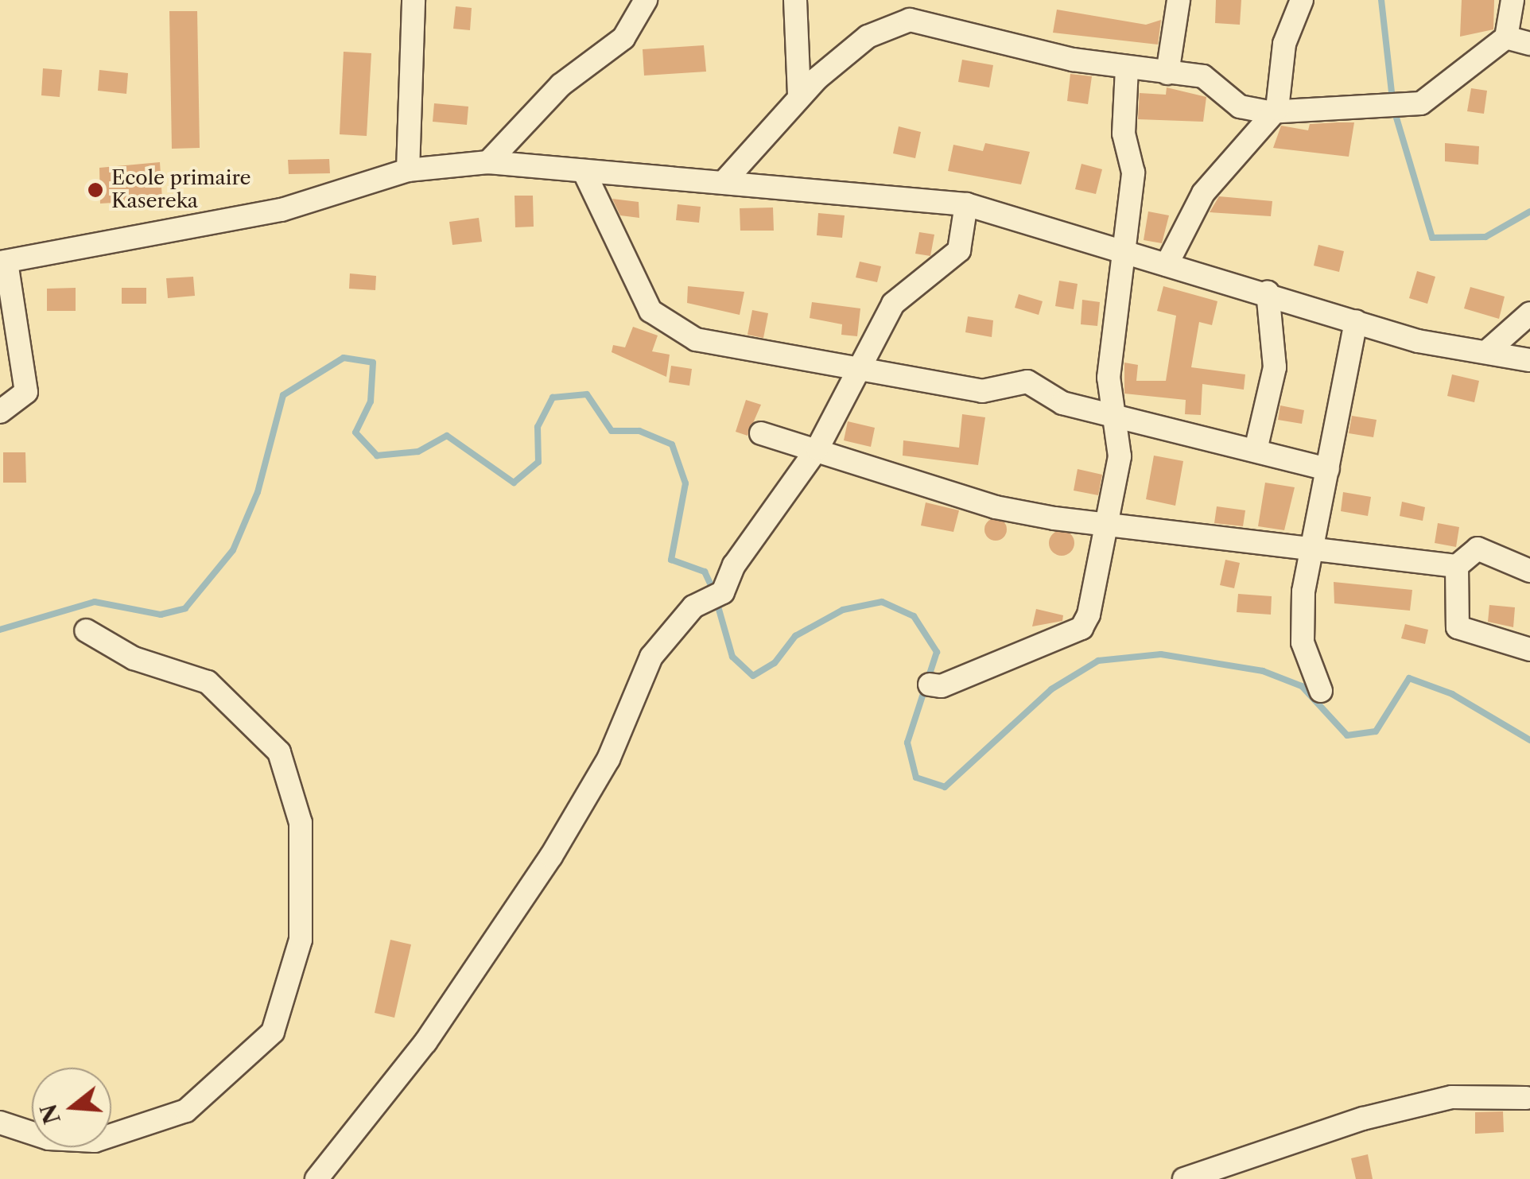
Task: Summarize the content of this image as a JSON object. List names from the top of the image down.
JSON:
{
  "places": ["Ecole primaire Kasereka"],
  "north": "left"
}
